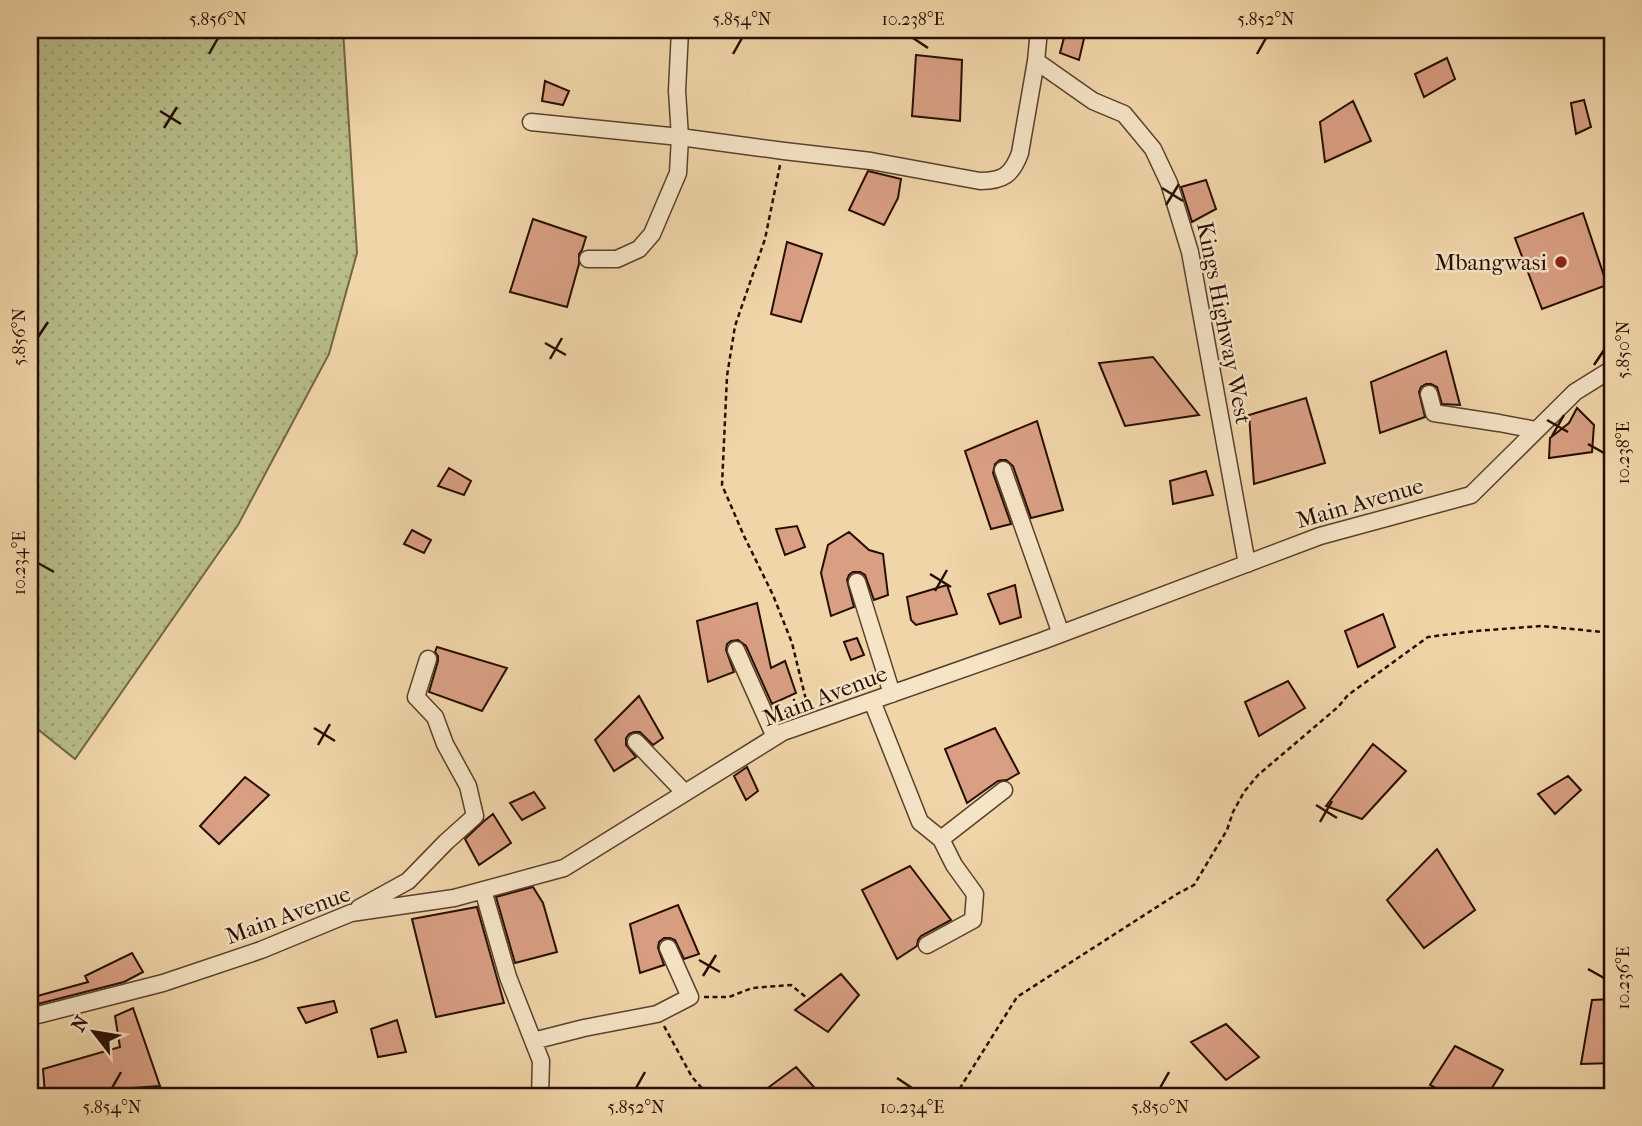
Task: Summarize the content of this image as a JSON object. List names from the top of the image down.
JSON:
{
  "streets": {
    "street": ["Kings Highway West", "Main Avenue"]
  },
  "crossings": [
    ["Kings Highway West", "Main Avenue"]
  ],
  "places": ["Mbangwasi"],
  "north": "top left",
  "coordinates": [
    "5.856°N",
    "5.854°N",
    "10.238°E",
    "5.852°N",
    "5.850°N",
    "10.234°E",
    "10.236°E"
  ]
}
